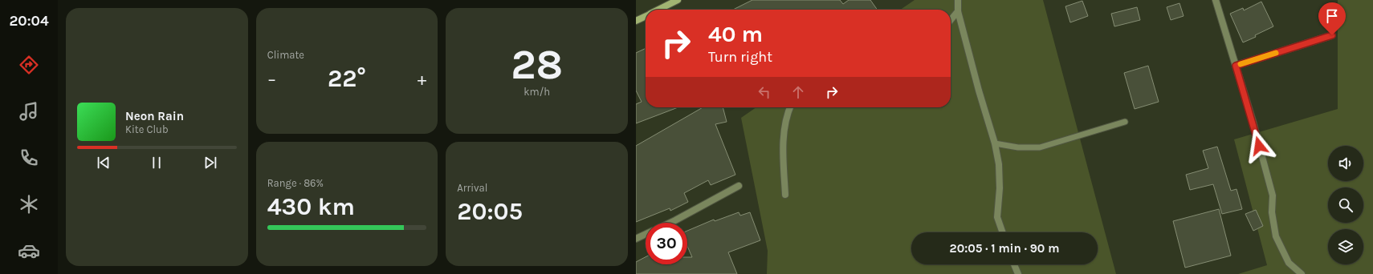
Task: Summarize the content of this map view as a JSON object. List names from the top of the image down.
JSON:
{
  "page": {
    "tabs": "20:04",
    "tile": [
      "Climate",
      ["28", "km/h"],
      ["Range · 86%", "430 km"],
      ["Arrival", "20:05"]
    ],
    "turn": ["40 m", "Turn right"],
    "heat": ["−", "22°", "+"],
    "song": ["Neon Rain", "Kite Club"],
    "limit": "30",
    "trip": "20:05 · 1 min · 90 m"
  }
}
